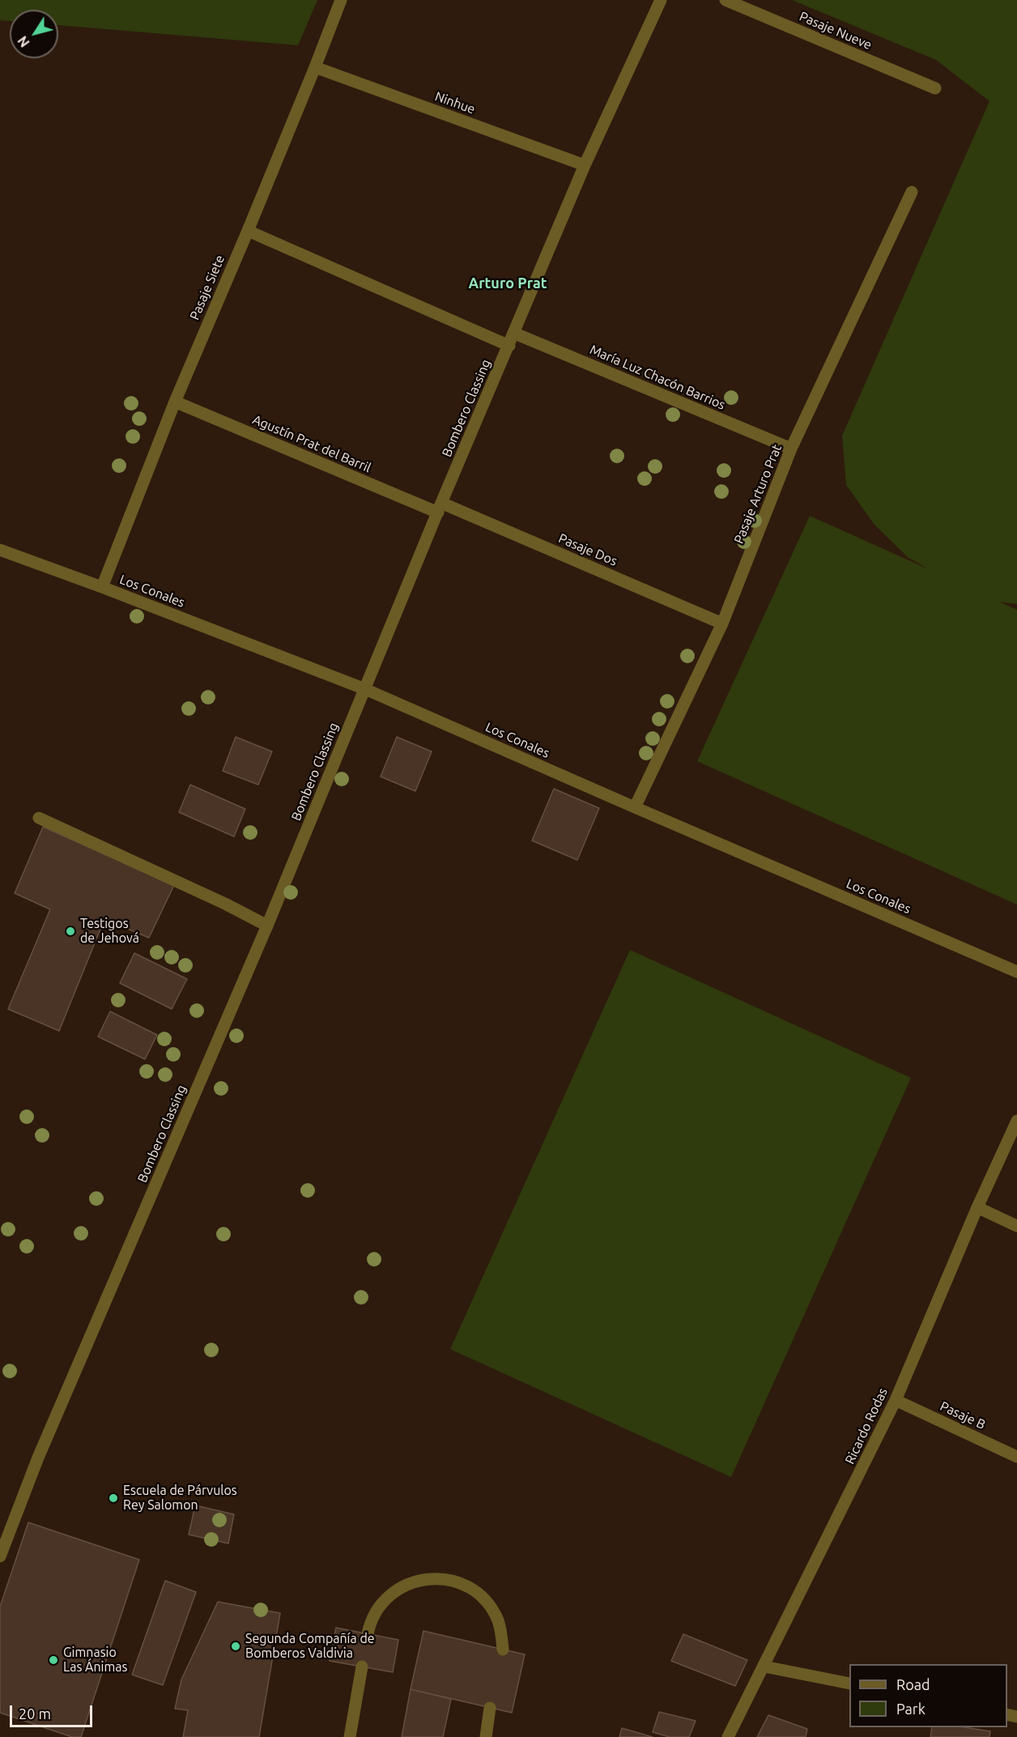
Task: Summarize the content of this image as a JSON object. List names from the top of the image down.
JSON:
{
  "streets": {
    "street": [
      "Pasaje Nueve",
      "Ninhue",
      "Pasaje Siete",
      "María Luz Chacón Barrios",
      "Bombero Classing",
      "Agustín Prat del Barril",
      "Pasaje Arturo Prat",
      "Pasaje Dos",
      "Los Conales",
      "Pasaje B",
      "Ricardo Rodas"
    ]
  },
  "crossings": [
    ["Ninhue", "Pasaje Siete"],
    ["Ninhue", "Bombero Classing"],
    ["Pasaje Siete", "Agustín Prat del Barril"],
    ["Pasaje Siete", "Los Conales"],
    ["María Luz Chacón Barrios", "Bombero Classing"],
    ["María Luz Chacón Barrios", "Pasaje Arturo Prat"],
    ["Bombero Classing", "Agustín Prat del Barril"],
    ["Bombero Classing", "Pasaje Dos"],
    ["Bombero Classing", "Los Conales"],
    ["Agustín Prat del Barril", "Pasaje Dos"],
    ["Pasaje Arturo Prat", "Pasaje Dos"],
    ["Pasaje Arturo Prat", "Los Conales"],
    ["Pasaje B", "Ricardo Rodas"]
  ],
  "districts": ["Arturo Prat"],
  "places": [
    "Testigos de Jehová",
    "Escuela de Párvulos Rey Salomon",
    "Segunda Compañía de Bomberos Valdivia",
    "Gimnasio Las Ánimas"
  ],
  "legend": ["Road", "Park"],
  "scale_bar": "20 m",
  "north": "bottom left"
}
